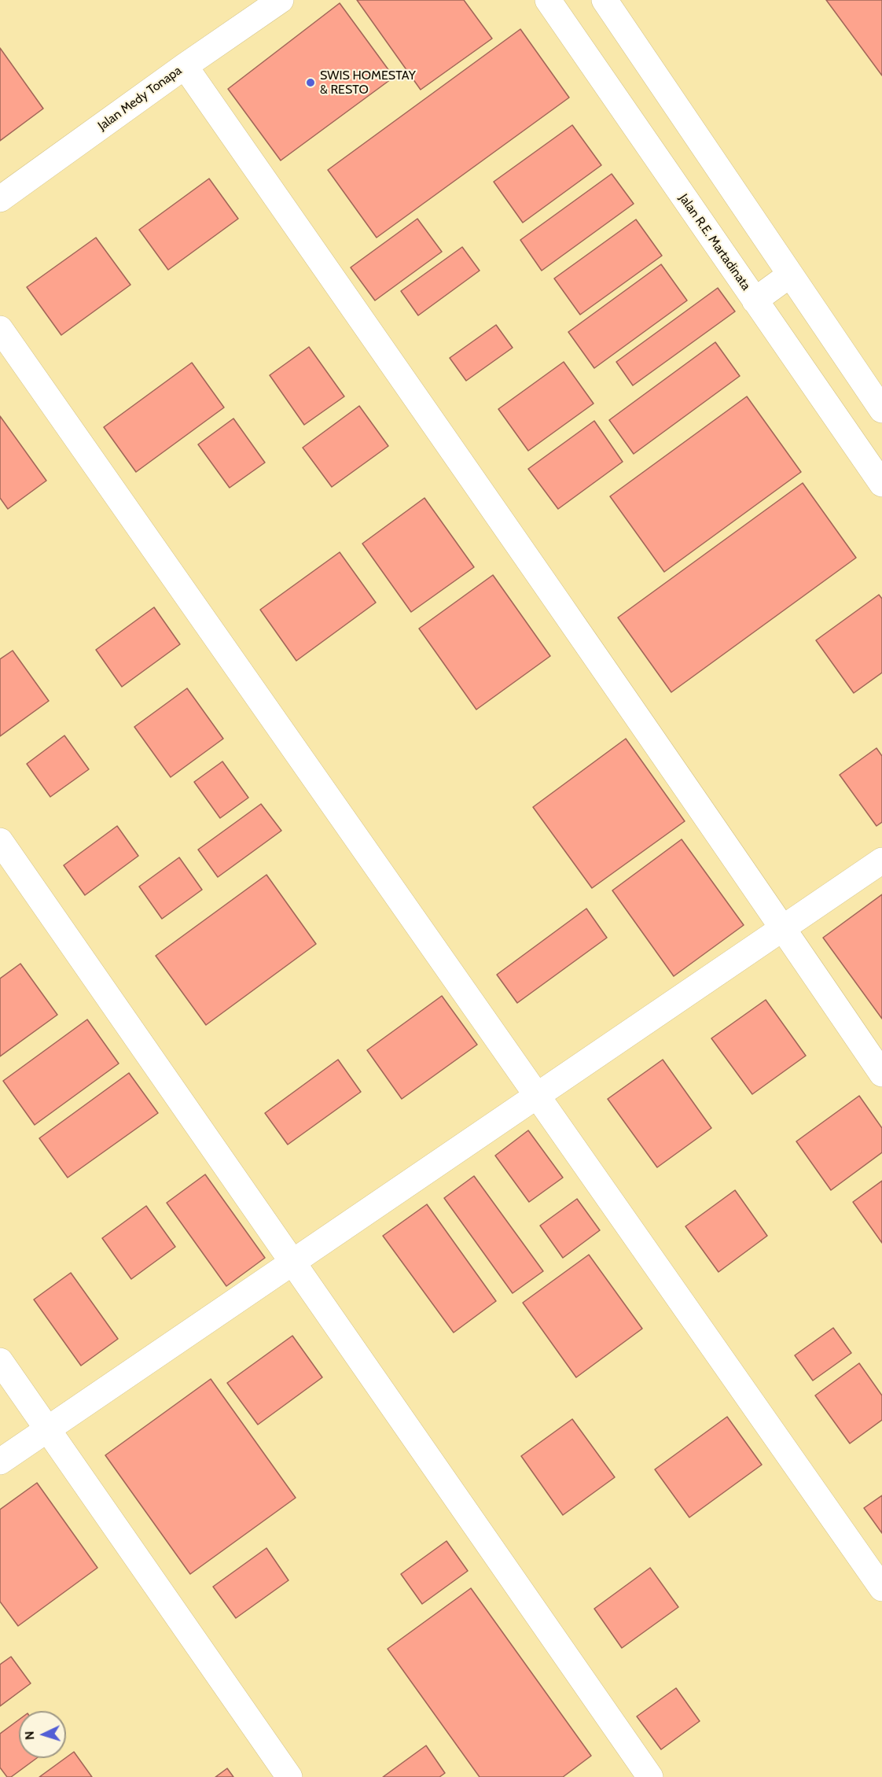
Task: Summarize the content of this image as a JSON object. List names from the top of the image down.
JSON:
{
  "streets": {
    "main road": ["Jalan Medy Tonapa", "Jalan R.E. Martadinata"]
  },
  "places": ["SWIS HOMESTAY & RESTO"],
  "north": "left"
}
